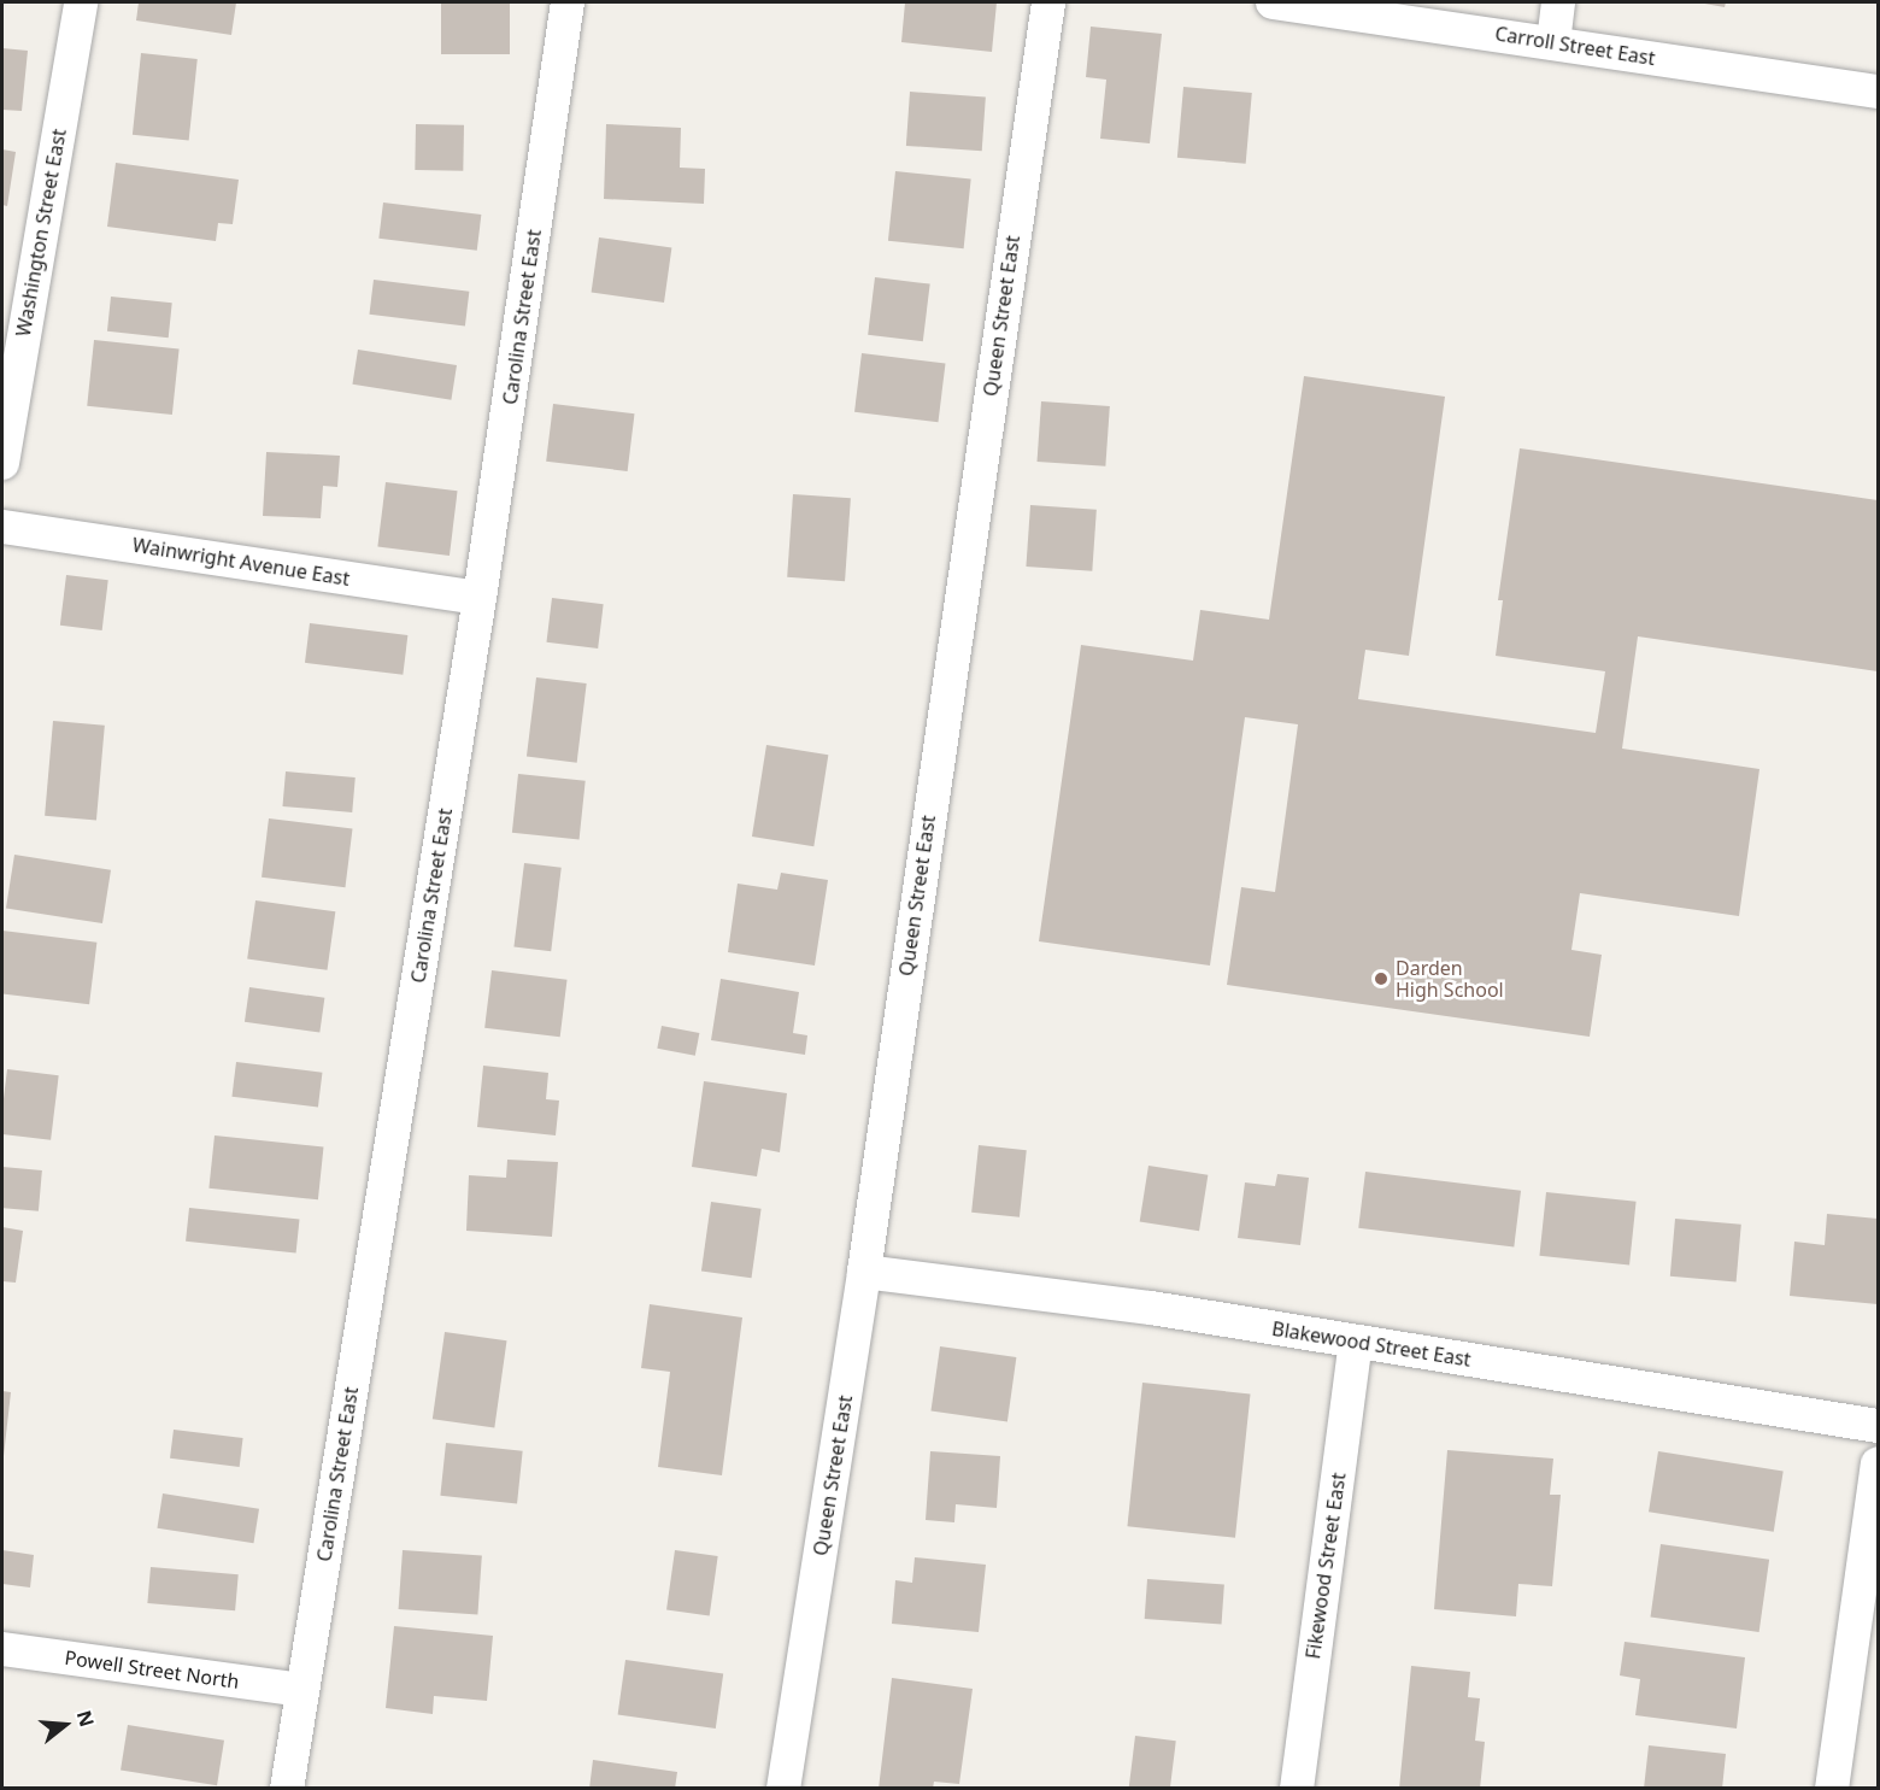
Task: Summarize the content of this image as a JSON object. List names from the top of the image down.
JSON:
{
  "streets": {
    "street": [
      "Carroll Street East",
      "Washington Street East",
      "Queen Street East",
      "Carolina Street East",
      "Wainwright Avenue East",
      "Blakewood Street East",
      "Fikewood Street East",
      "Powell Street North"
    ]
  },
  "crossings": [
    ["Queen Street East", "Blakewood Street East"],
    ["Carolina Street East", "Wainwright Avenue East"],
    ["Carolina Street East", "Powell Street North"],
    ["Blakewood Street East", "Fikewood Street East"]
  ],
  "places": ["Darden High School"],
  "north": "right"
}
